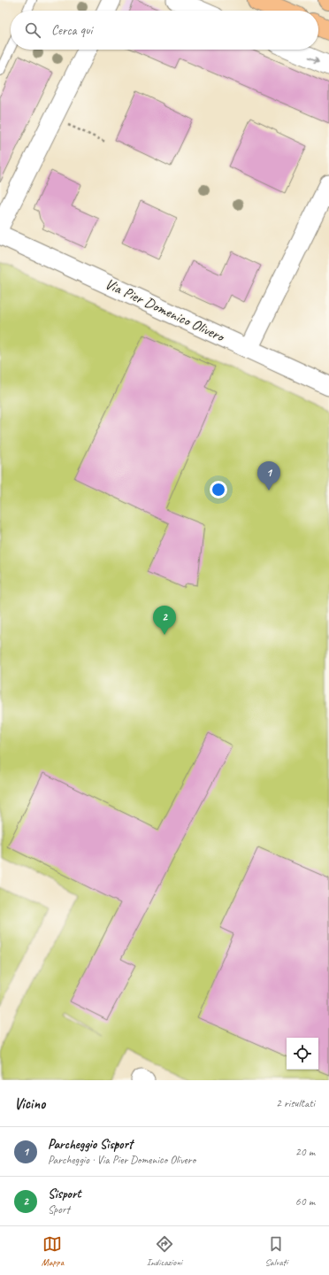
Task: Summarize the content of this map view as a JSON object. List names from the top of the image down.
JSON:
{
  "streets": {
    "street": ["Via Pier Domenico Olivero"]
  },
  "page": {
    "search": "Cerca qui",
    "pins": ["1", "2"],
    "heading": ["Vicino", "2 risultati"],
    "list": [
      {
        "mark": "1",
        "name": "Parcheggio Sisport",
        "note": "Parcheggio · Via Pier Domenico Olivero",
        "value": "20 m"
      },
      {
        "mark": "2",
        "name": "Sisport",
        "note": "Sport",
        "value": "60 m"
      }
    ],
    "nav": ["Mappa", "Indicazioni", "Salvati"]
  }
}
